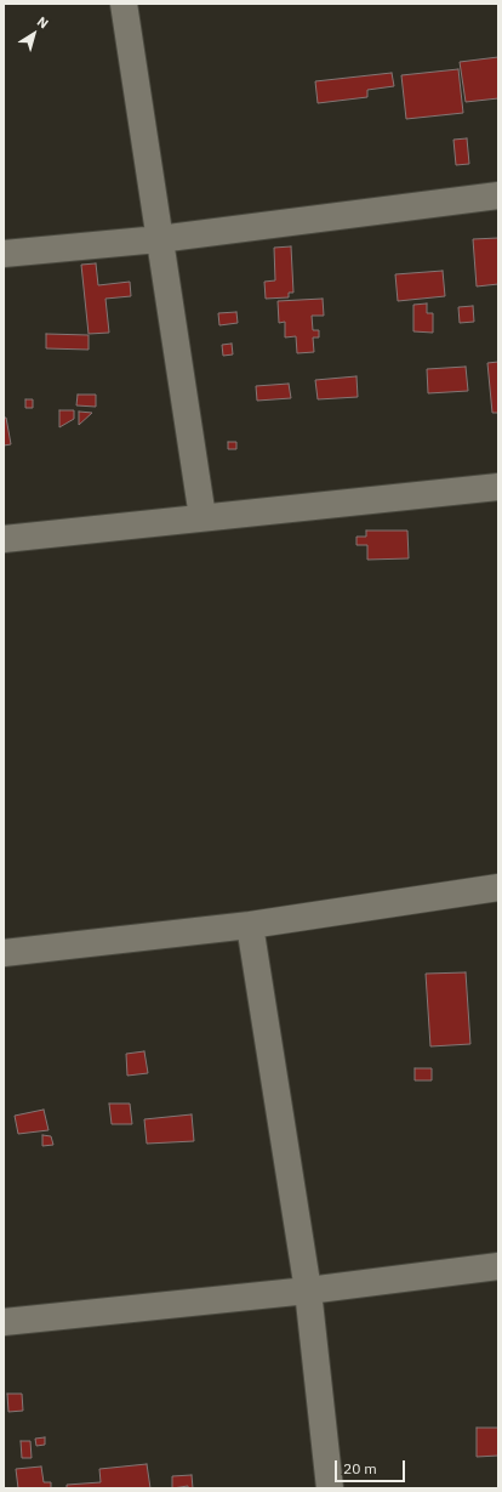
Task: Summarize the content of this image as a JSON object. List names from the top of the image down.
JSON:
{
  "scale_bar": "20 m",
  "north": "top right"
}
